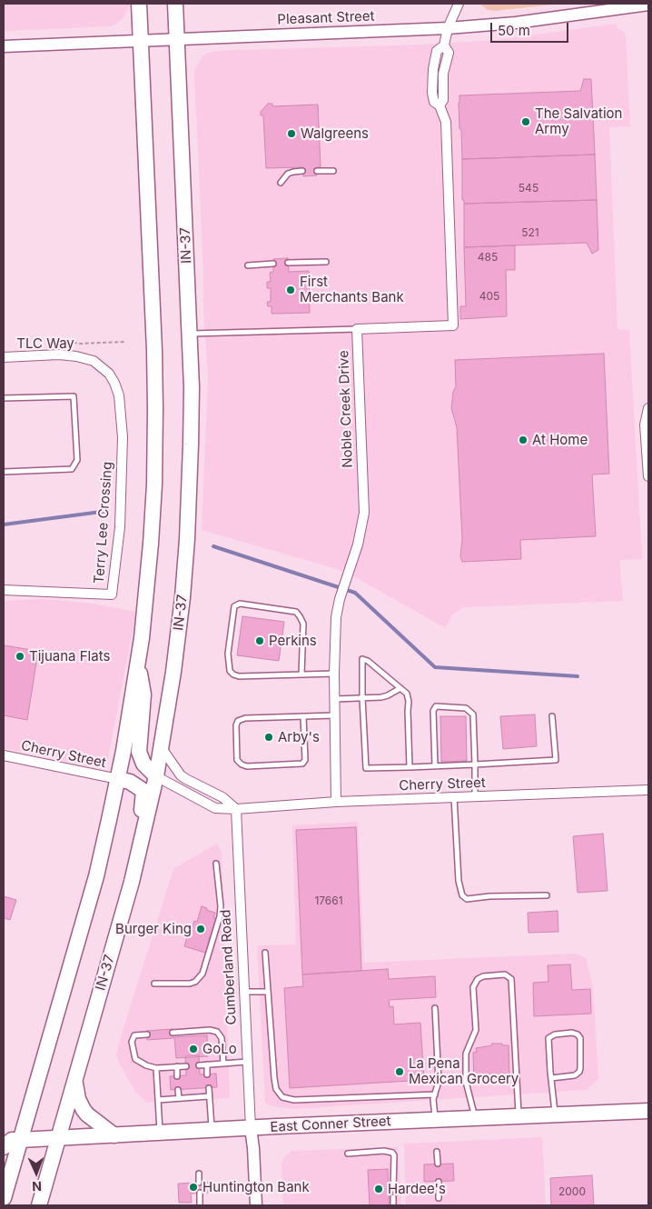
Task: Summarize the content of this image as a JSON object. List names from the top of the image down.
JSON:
{
  "streets": {
    "main road": ["IN-37", "East Conner Street"],
    "street": [
      "Pleasant Street",
      "TLC Way",
      "Noble Creek Drive",
      "Terry Lee Crossing",
      "Cherry Street",
      "Cumberland Road"
    ]
  },
  "crossings": [
    ["Pleasant Street", "IN-37"],
    ["IN-37", "Cherry Street"],
    ["IN-37", "East Conner Street"],
    ["TLC Way", "Terry Lee Crossing"],
    ["Noble Creek Drive", "Cherry Street"],
    ["Cherry Street", "Cumberland Road"],
    ["Cumberland Road", "East Conner Street"]
  ],
  "places": [
    "The Salvation Army",
    "Walgreens",
    "First Merchants Bank",
    "At Home",
    "Perkins",
    "Tijuana Flats",
    "Arby's",
    "Burger King",
    "GoLo",
    "La Pena Mexican Grocery",
    "Huntington Bank",
    "Hardee's"
  ],
  "house_numbers": [
    "545",
    "521",
    "485",
    "405",
    "17661",
    "2000"
  ],
  "scale_bar": "50 m",
  "north": "bottom"
}
